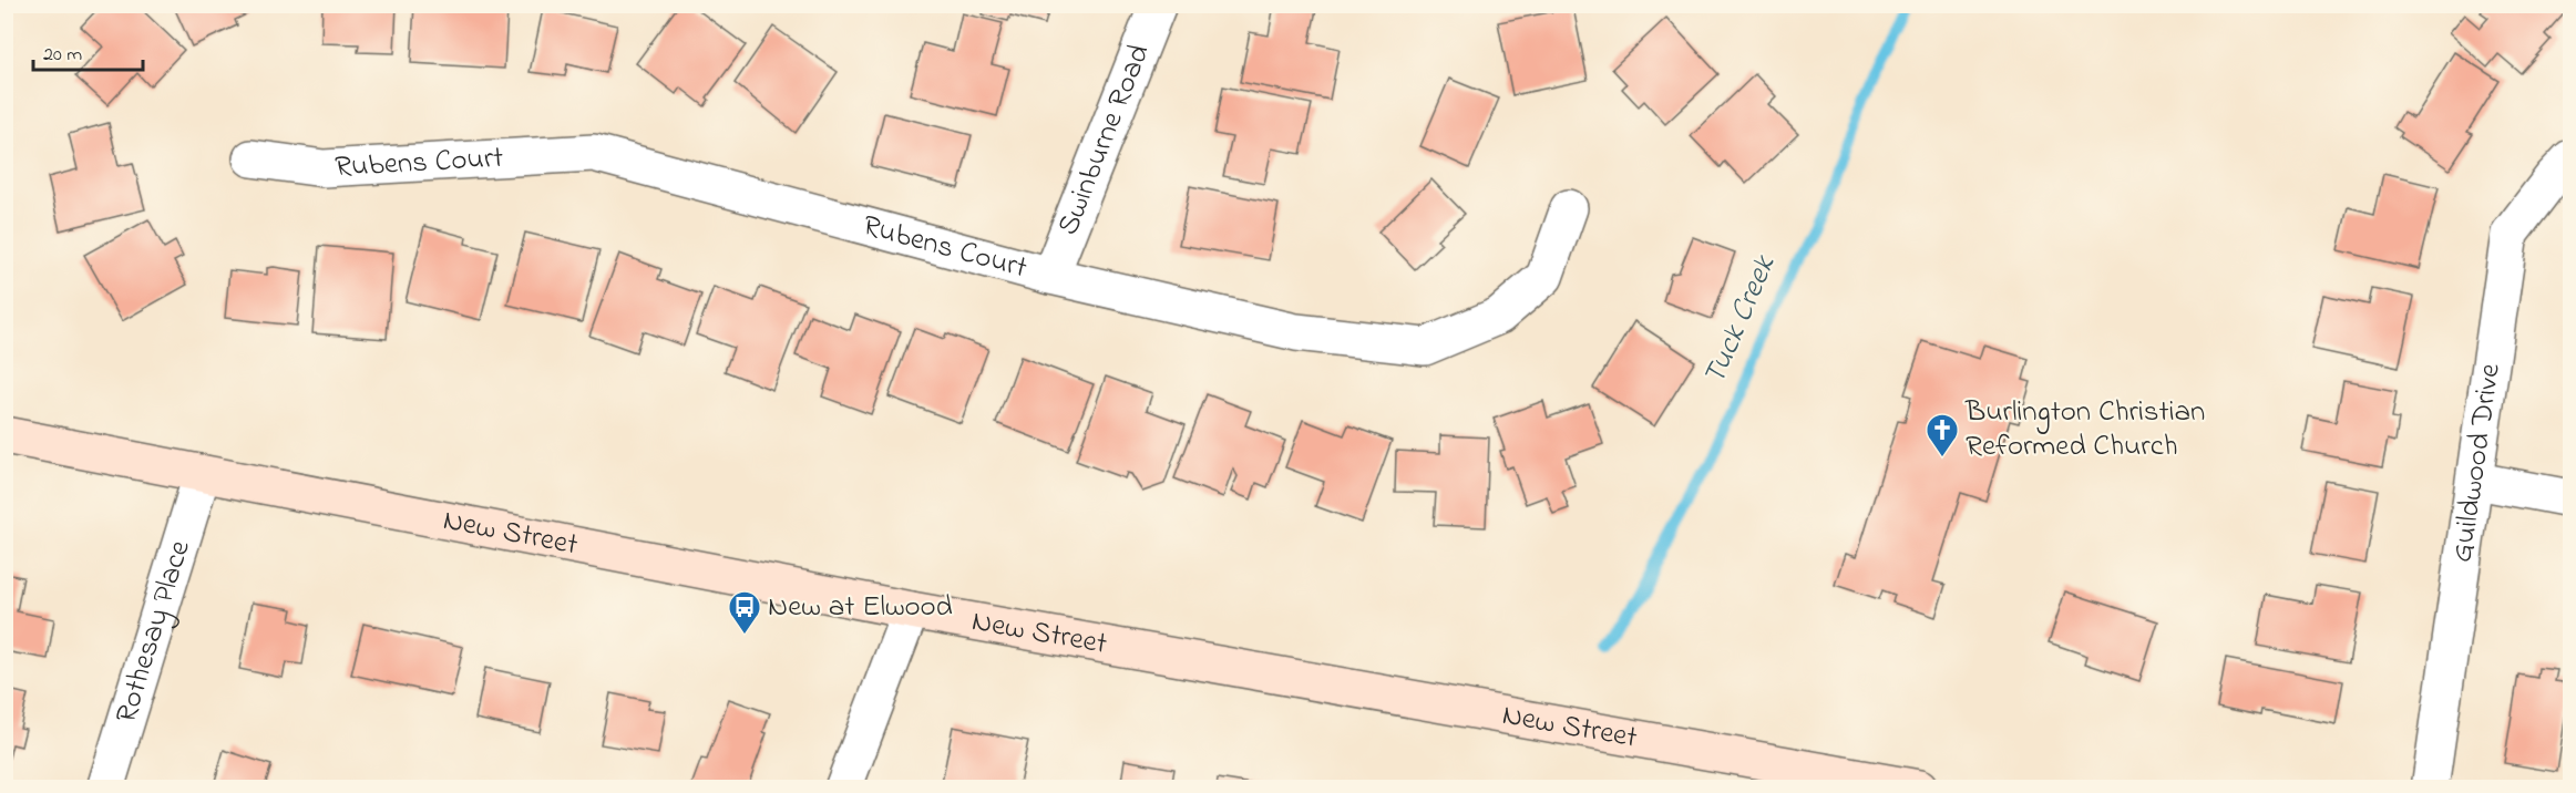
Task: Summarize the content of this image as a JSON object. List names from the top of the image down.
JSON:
{
  "streets": {
    "main road": ["New Street"],
    "street": [
      "Swinburne Road",
      "Rubens Court",
      "Guildwood Drive",
      "Rothesay Place"
    ]
  },
  "crossings": [
    ["Swinburne Road", "Rubens Court"],
    ["New Street", "Rothesay Place"]
  ],
  "water": ["Tuck Creek"],
  "places": {
    "church": ["Burlington Christian Reformed Church"],
    "bus stop": ["New at Elwood"]
  },
  "scale_bar": "20 m"
}
